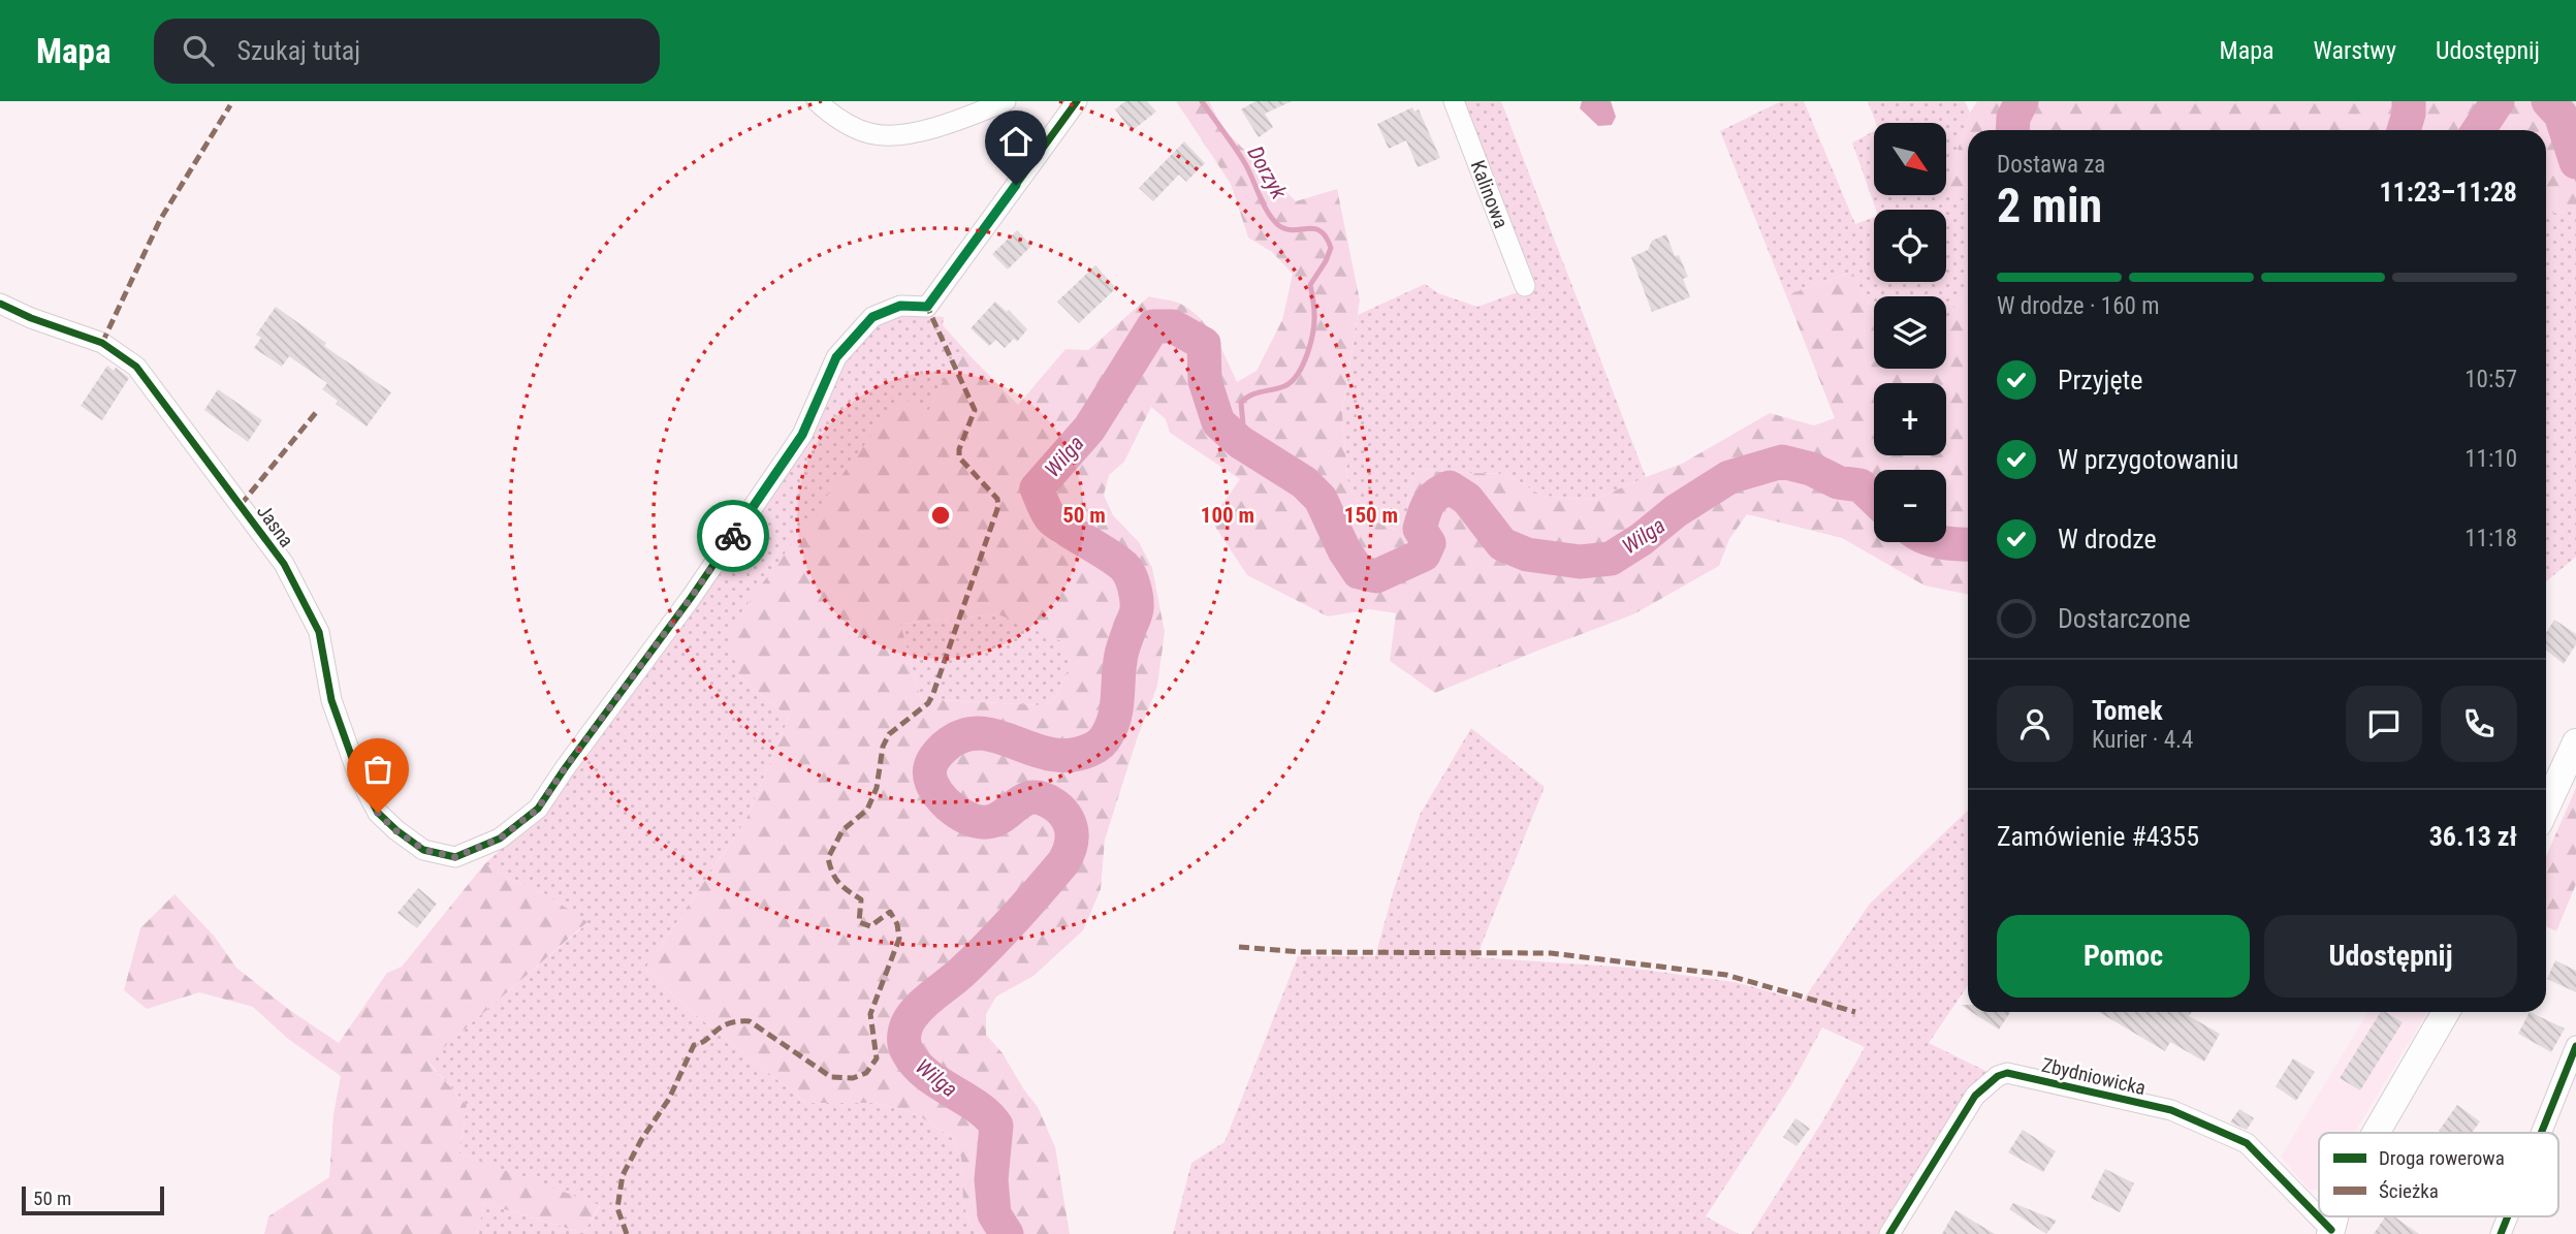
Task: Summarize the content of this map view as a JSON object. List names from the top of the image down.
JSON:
{
  "streets": {
    "street": ["Kalinowa", "Jasna", "Zbydniowicka"]
  },
  "water": ["Dorzyk", "Wilga"],
  "legend": ["Droga rowerowa", "Ścieżka"],
  "scale_bar": "50 m",
  "north": "bottom right",
  "page": {
    "header": "Mapa",
    "search": "Szukaj tutaj",
    "nav": ["Mapa", "Warstwy", "Udostępnij"],
    "map_buttons": ["+", "−"],
    "heading": ["2 min", "Dostawa za", "11:23–11:28"],
    "panel": [
      "Tomek",
      "Kurier · 4.4",
      "Zamówienie #4355",
      "36.13 zł"
    ],
    "bar": "W drodze · 160 m",
    "list": [
      ["Przyjęte", "10:57"],
      ["W przygotowaniu", "11:10"],
      ["W drodze", "11:18"],
      "Dostarczone"
    ],
    "buttons": ["Pomoc", "Udostępnij"],
    "scale": "50 m"
  },
  "rings": ["50 m", "100 m", "150 m"]
}
